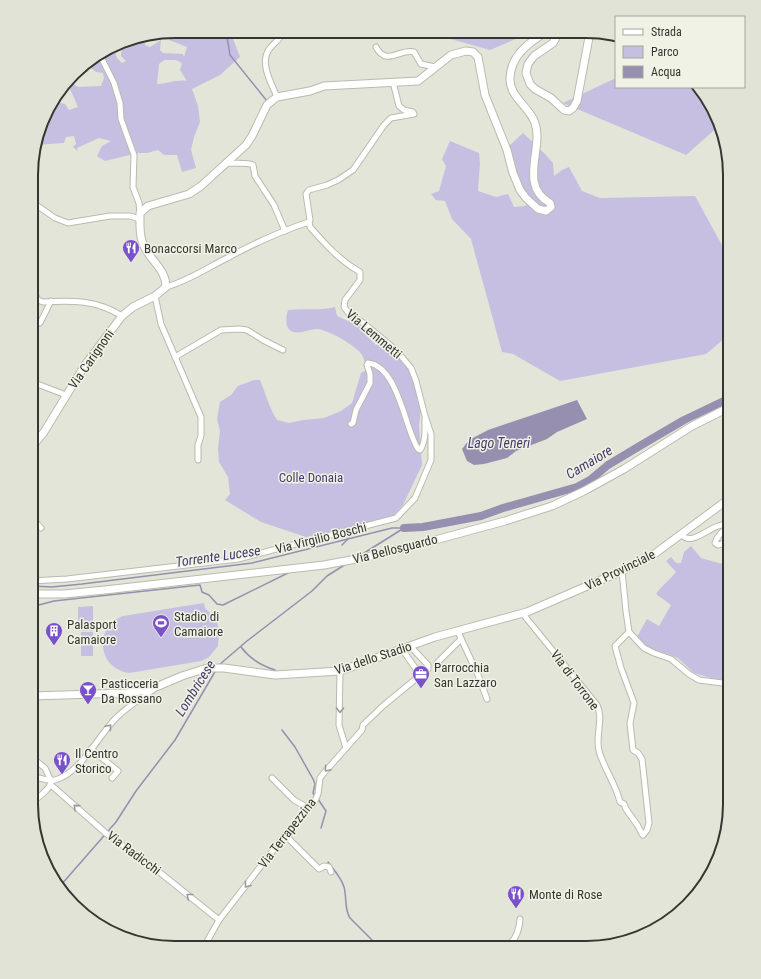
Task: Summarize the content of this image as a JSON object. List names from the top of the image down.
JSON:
{
  "streets": {
    "street": [
      "Via Lemmetti",
      "Via Carignoni",
      "Via Virgilio Boschi",
      "Via Bellosguardo",
      "Via Provinciale",
      "Via dello Stadio",
      "Via di Torrone",
      "Via Terrapezzina",
      "Via Radicchi"
    ]
  },
  "crossings": [
    ["Via Lemmetti", "Via Virgilio Boschi"],
    ["Via Provinciale", "Via dello Stadio"],
    ["Via Provinciale", "Via di Torrone"],
    ["Via dello Stadio", "Via di Torrone"],
    ["Via Terrapezzina", "Via Radicchi"]
  ],
  "one_way": ["Via Terrapezzina", "Via Radicchi"],
  "water": [
    "Lago Teneri",
    "Camaiore",
    "Torrente Lucese",
    "Lombricese"
  ],
  "parks": ["Colle Donaia"],
  "places": {
    "restaurant": ["Bonaccorsi Marco", "Il Centro Storico", "Monte di Rose"],
    "sports": ["Stadio di Camaiore"],
    "building": ["Palasport Camaiore"],
    "office": ["Parrocchia San Lazzaro"],
    "bar": ["Pasticceria Da Rossano"]
  },
  "legend": ["Strada", "Parco", "Acqua"]
}
